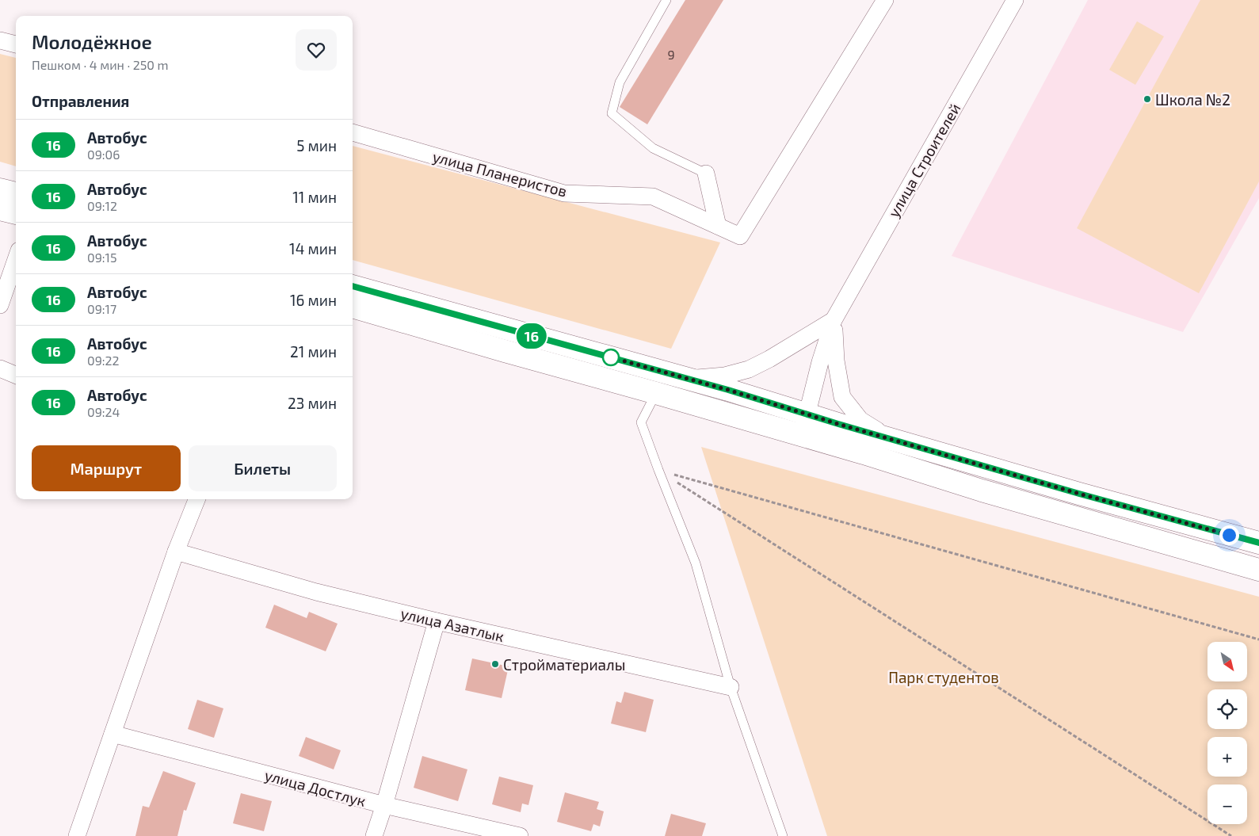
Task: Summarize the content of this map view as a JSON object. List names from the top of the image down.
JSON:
{
  "streets": {
    "street": [
      "улица Строителей",
      "улица Планеристов",
      "улица Азатлык",
      "улица Достлук"
    ]
  },
  "parks": ["Парк студентов"],
  "places": ["Школа №2", "Стройматериалы"],
  "lines": ["bus line 16"],
  "house_numbers": ["9"],
  "north": "bottom right",
  "page": {
    "on_map": "16",
    "heading": [
      ["Молодёжное", "Пешком · 4 мин · 250 m"],
      "Отправления"
    ],
    "list": [
      {
        "mark": "16",
        "name": "Автобус",
        "note": "09:06",
        "value": "5 мин"
      },
      {
        "mark": "16",
        "name": "Автобус",
        "note": "09:12",
        "value": "11 мин"
      },
      {
        "mark": "16",
        "name": "Автобус",
        "note": "09:15",
        "value": "14 мин"
      },
      {
        "mark": "16",
        "name": "Автобус",
        "note": "09:17",
        "value": "16 мин"
      },
      {
        "mark": "16",
        "name": "Автобус",
        "note": "09:22",
        "value": "21 мин"
      },
      {
        "mark": "16",
        "name": "Автобус",
        "note": "09:24",
        "value": "23 мин"
      }
    ],
    "buttons": ["Маршрут", "Билеты"],
    "map_buttons": ["+", "−"]
  }
}
